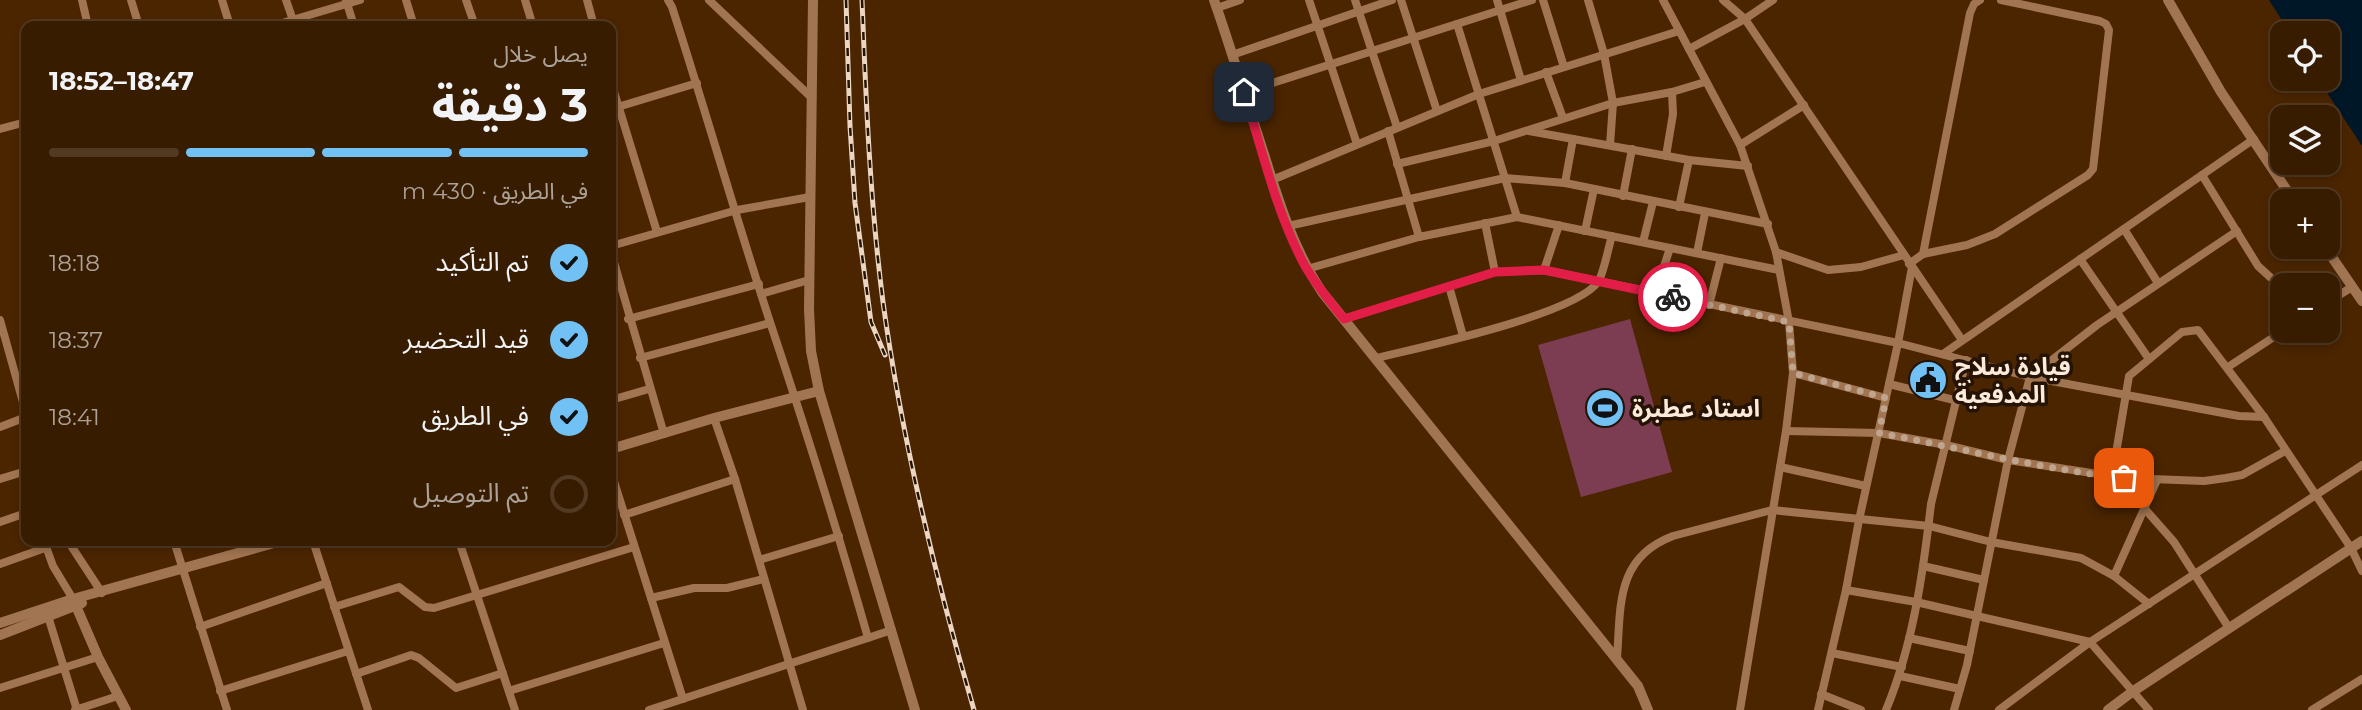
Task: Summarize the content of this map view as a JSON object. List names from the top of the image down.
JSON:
{
  "places": {
    "public building": ["قيادة سلاح المدفعية"],
    "sports": ["استاد عطبرة"]
  },
  "page": {
    "map_buttons": ["+", "−"],
    "heading": ["3 دقيقة", "يصل خلال", "18:47–18:52"],
    "bar": "في الطريق · 430 m",
    "list": [
      ["تم التأكيد", "18:18"],
      ["قيد التحضير", "18:37"],
      ["في الطريق", "18:41"],
      "تم التوصيل"
    ]
  }
}
